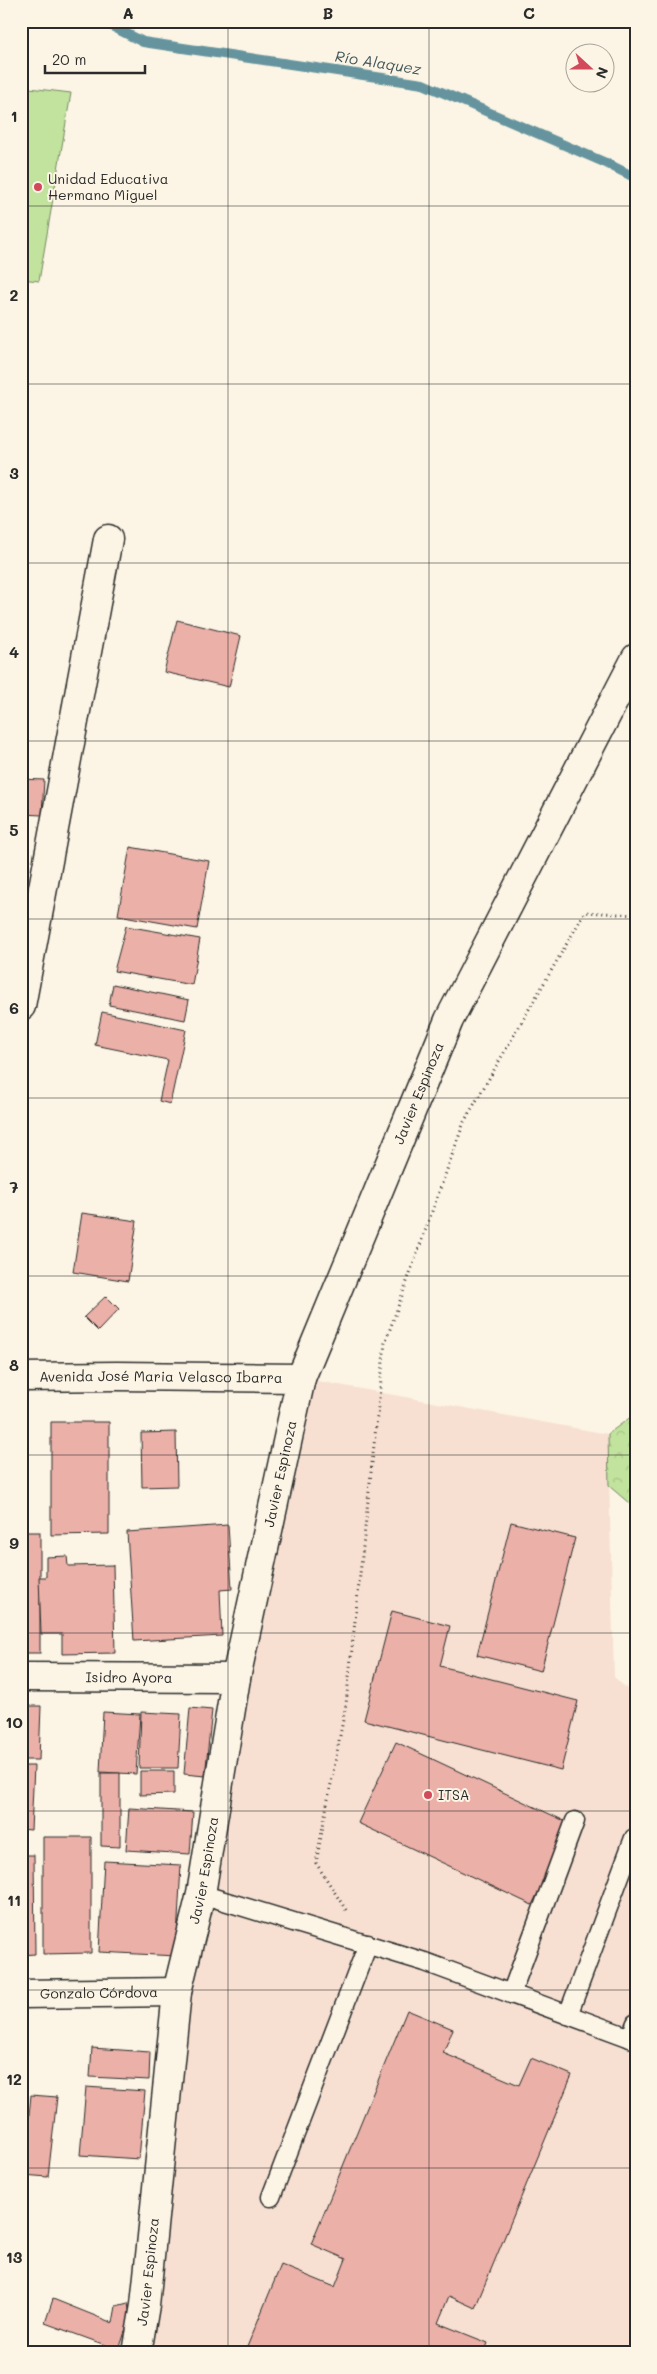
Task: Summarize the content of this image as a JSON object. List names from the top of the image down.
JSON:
{
  "streets": {
    "street": [
      "Javier Espinoza",
      "Avenida José Maria Velasco Ibarra",
      "Isidro Ayora",
      "Gonzalo Córdova"
    ]
  },
  "crossings": [
    ["Javier Espinoza", "Avenida José Maria Velasco Ibarra"],
    ["Javier Espinoza", "Isidro Ayora"],
    ["Javier Espinoza", "Gonzalo Córdova"]
  ],
  "water": ["Río Alaquez"],
  "places": ["Unidad Educativa Hermano Miguel", "ITSA"],
  "scale_bar": "20 m",
  "north": "right",
  "grid": {
    "columns": ["A", "B", "C"],
    "rows": [
      "1",
      "2",
      "3",
      "4",
      "5",
      "6",
      "7",
      "8",
      "9",
      "10",
      "11",
      "12",
      "13"
    ]
  }
}
